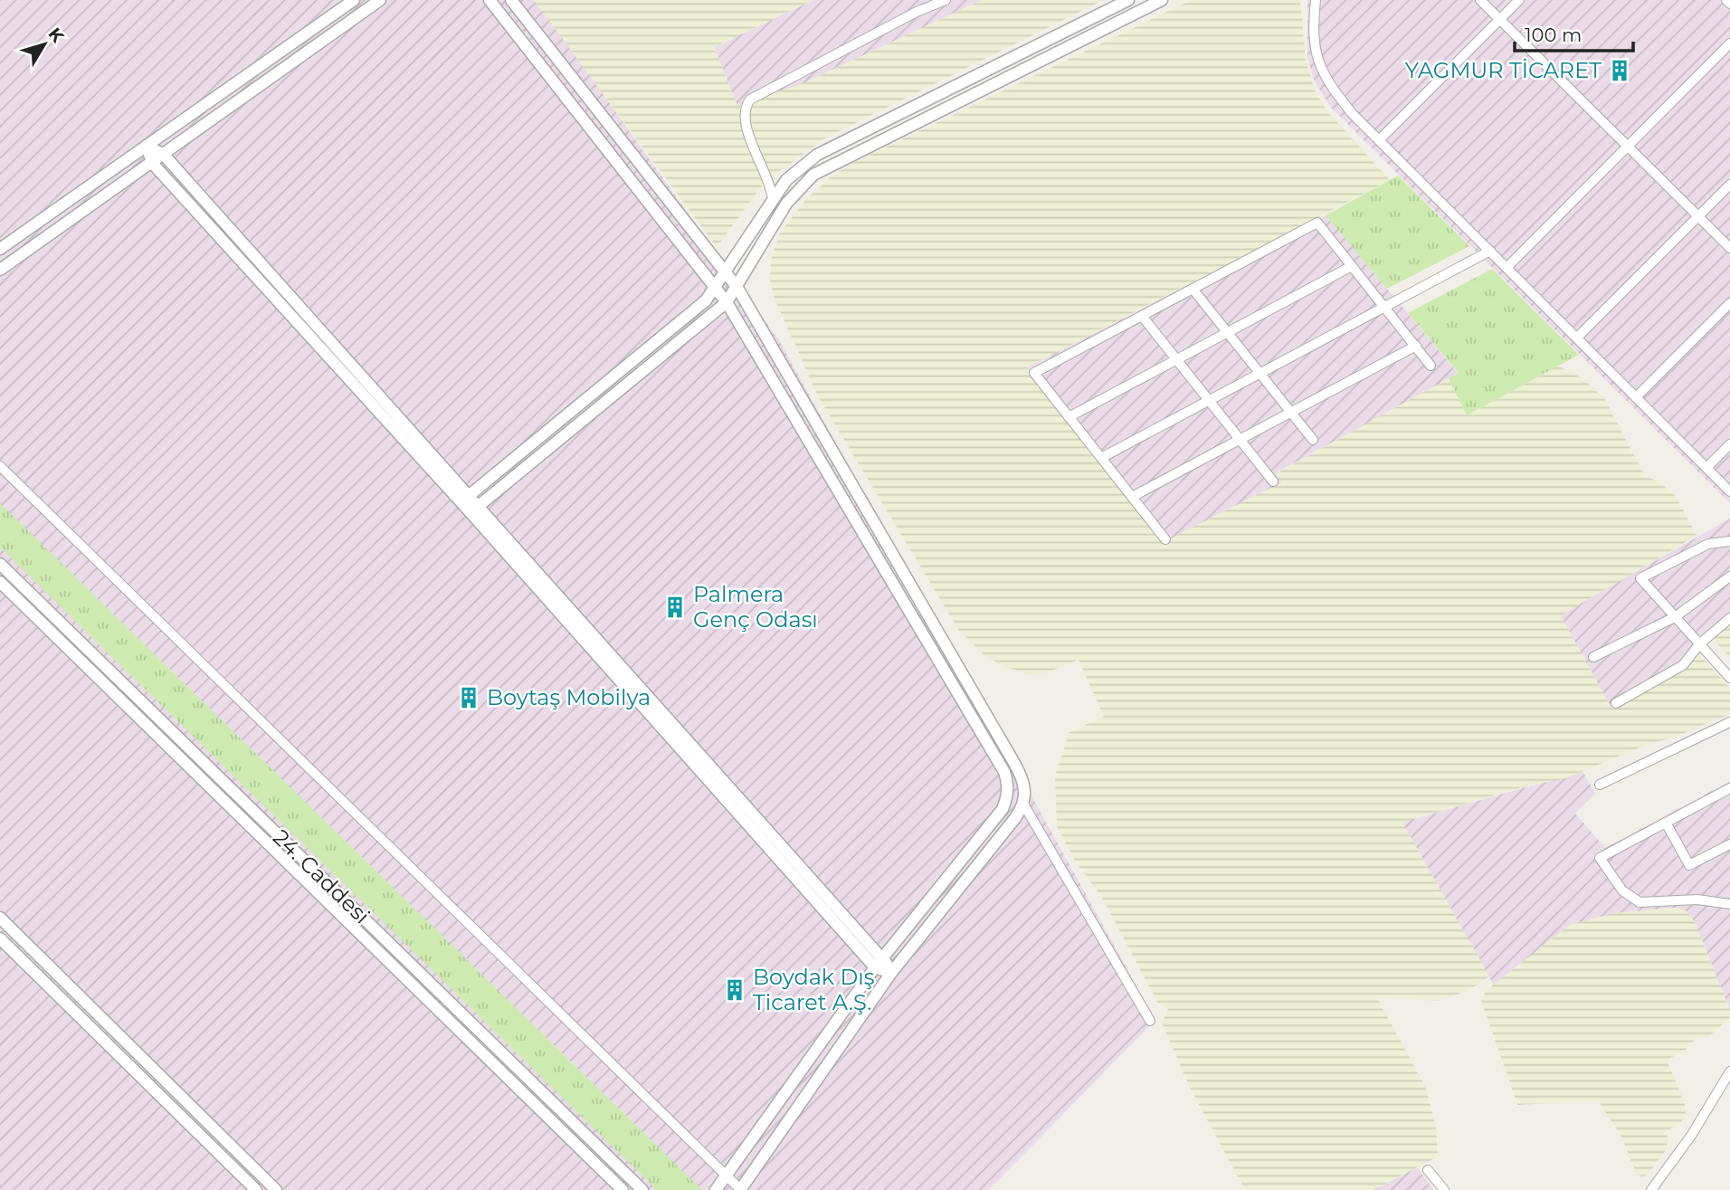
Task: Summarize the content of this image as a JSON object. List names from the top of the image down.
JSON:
{
  "streets": {
    "street": ["24. Caddesi"]
  },
  "places": {
    "building": [
      "YAGMUR TİCARET",
      "Palmera Genç Odası",
      "Boytaş Mobilya",
      "Boydak Dış Ticaret A.Ş."
    ]
  },
  "scale_bar": "100 m",
  "north": "top right"
}
